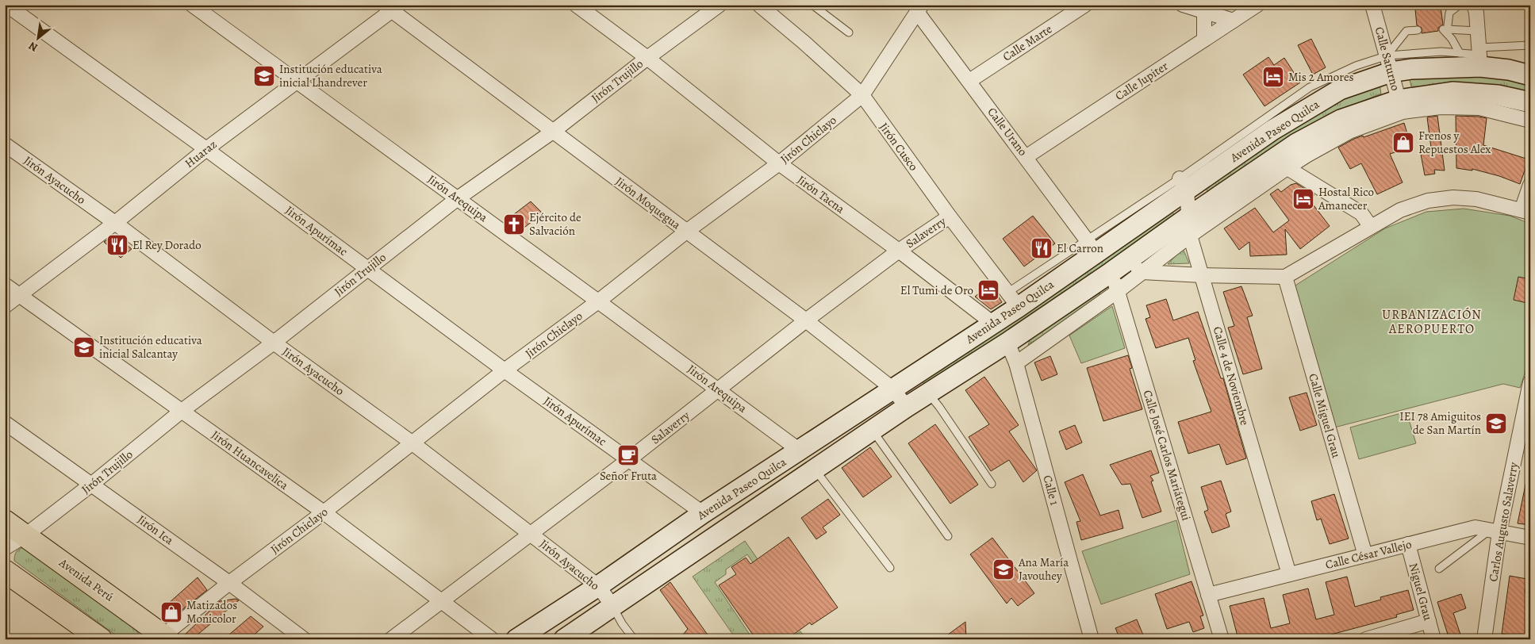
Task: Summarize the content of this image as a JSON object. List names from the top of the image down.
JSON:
{
  "streets": {
    "main road": ["Avenida Paseo Quilca", "Avenida Perú"],
    "street": [
      "Calle Marte",
      "Calle Saturno",
      "Jirón Trujillo",
      "Calle Jupiter",
      "Calle Urano",
      "Jirón Chiclayo",
      "Jirón Cusco",
      "Huaraz",
      "Jirón Ayacucho",
      "Jirón Tacna",
      "Jirón Arequipa",
      "Jirón Moquegua",
      "Jirón Apurímac",
      "Salaverry",
      "Calle 4 de Noviembre",
      "Calle Miguel Grau",
      "Calle José Carlos Mariátegui",
      "Jirón Huancavelica",
      "Calle 1",
      "Carlos Augusto Salaverry",
      "Jirón Ica",
      "Calle César Vallejo",
      "Niguel Grau"
    ]
  },
  "crossings": [
    ["Calle Marte", "Calle Urano"],
    ["Calle Saturno", "Avenida Paseo Quilca"],
    ["Jirón Trujillo", "Jirón Ayacucho"],
    ["Jirón Trujillo", "Jirón Tacna"],
    ["Jirón Trujillo", "Jirón Arequipa"],
    ["Jirón Trujillo", "Jirón Moquegua"],
    ["Jirón Trujillo", "Jirón Apurímac"],
    ["Jirón Trujillo", "Jirón Huancavelica"],
    ["Jirón Trujillo", "Jirón Ica"],
    ["Jirón Trujillo", "Avenida Perú"],
    ["Calle Jupiter", "Calle Urano"],
    ["Avenida Paseo Quilca", "Calle Urano"],
    ["Avenida Paseo Quilca", "Jirón Cusco"],
    ["Avenida Paseo Quilca", "Jirón Ayacucho"],
    ["Avenida Paseo Quilca", "Jirón Tacna"],
    ["Avenida Paseo Quilca", "Jirón Arequipa"],
    ["Avenida Paseo Quilca", "Jirón Moquegua"],
    ["Avenida Paseo Quilca", "Jirón Apurímac"],
    ["Avenida Paseo Quilca", "Calle 4 de Noviembre"],
    ["Avenida Paseo Quilca", "Calle José Carlos Mariátegui"],
    ["Avenida Paseo Quilca", "Calle 1"],
    ["Calle Urano", "Jirón Chiclayo"],
    ["Jirón Chiclayo", "Jirón Cusco"],
    ["Jirón Chiclayo", "Jirón Ayacucho"],
    ["Jirón Chiclayo", "Jirón Tacna"],
    ["Jirón Chiclayo", "Jirón Arequipa"],
    ["Jirón Chiclayo", "Jirón Moquegua"],
    ["Jirón Chiclayo", "Jirón Apurímac"],
    ["Jirón Chiclayo", "Jirón Huancavelica"],
    ["Jirón Chiclayo", "Jirón Ica"],
    ["Jirón Chiclayo", "Avenida Perú"],
    ["Jirón Cusco", "Salaverry"],
    ["Huaraz", "Jirón Ayacucho"],
    ["Huaraz", "Jirón Arequipa"],
    ["Huaraz", "Jirón Moquegua"],
    ["Huaraz", "Jirón Apurímac"],
    ["Huaraz", "Jirón Huancavelica"],
    ["Jirón Ayacucho", "Salaverry"],
    ["Jirón Tacna", "Salaverry"],
    ["Jirón Arequipa", "Salaverry"],
    ["Jirón Moquegua", "Salaverry"],
    ["Jirón Apurímac", "Salaverry"],
    ["Salaverry", "Jirón Huancavelica"],
    ["Calle 4 de Noviembre", "Calle César Vallejo"],
    ["Calle Miguel Grau", "Calle César Vallejo"],
    ["Calle José Carlos Mariátegui", "Calle César Vallejo"],
    ["Carlos Augusto Salaverry", "Calle César Vallejo"],
    ["Calle César Vallejo", "Niguel Grau"]
  ],
  "districts": ["URBANIZACIÓN AEROPUERTO"],
  "places": {
    "school or university": [
      "Institución educativa inicial Lhandrever",
      "Institución educativa inicial Salcantay",
      "IEI 78 Amiguitos de San Martín",
      "Ana María Javouhey"
    ],
    "hotel": ["Mis 2 Amores", "Hostal Rico Amanecer", "El Tumi de Oro"],
    "shop": ["Frenos y Repuestos Alex", "Matizados Monicolor"],
    "church": ["Ejército de Salvación"],
    "restaurant": ["El Rey Dorado", "El Carron"],
    "cafe": ["Señor Fruta"]
  },
  "north": "bottom left"
}
